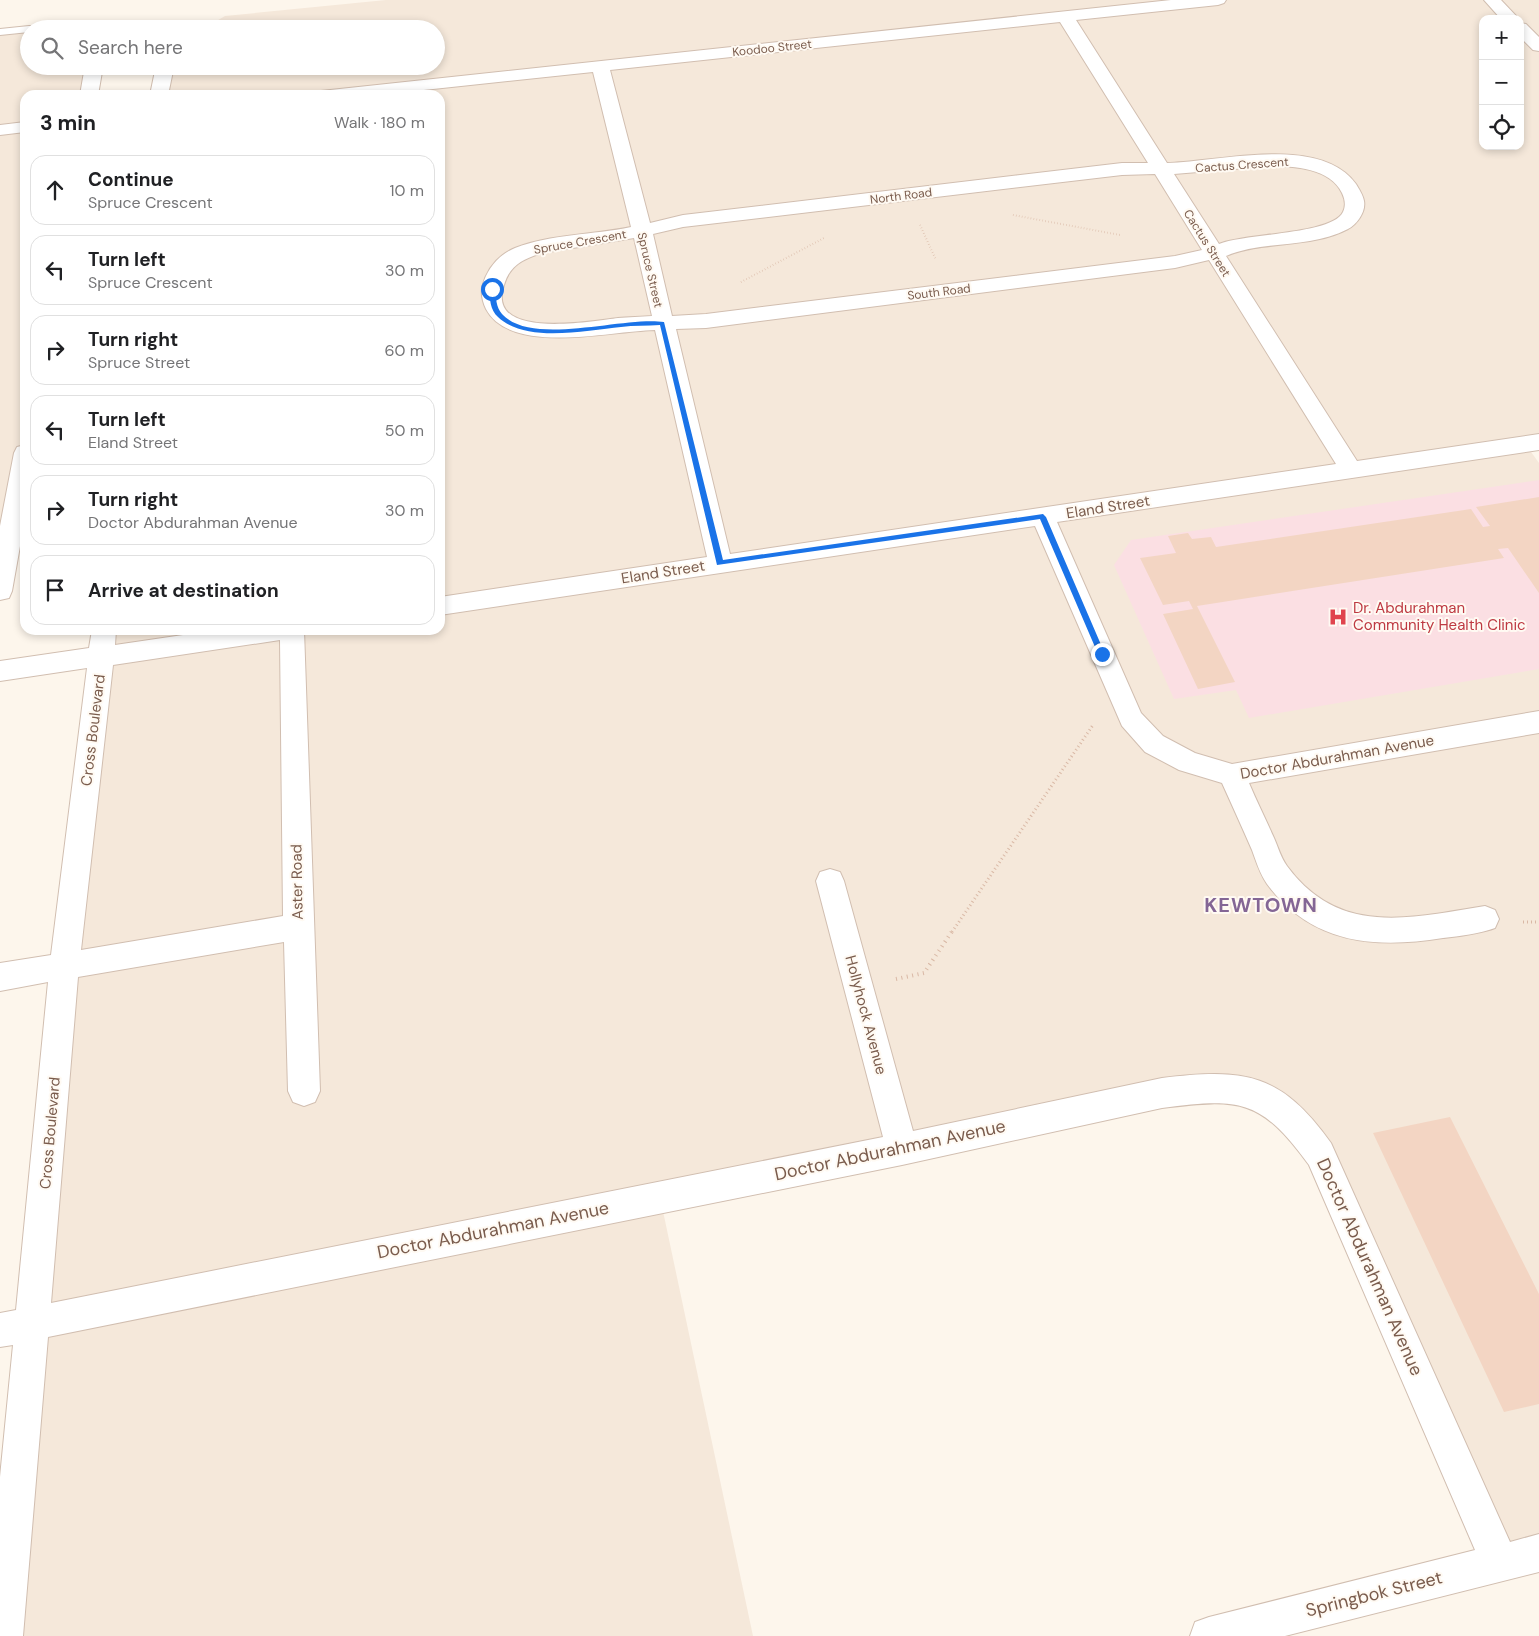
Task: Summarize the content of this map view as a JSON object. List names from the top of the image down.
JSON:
{
  "streets": {
    "street": [
      "Koodoo Street",
      "Cactus Crescent",
      "North Road",
      "Spruce Crescent",
      "Cactus Street",
      "Spruce Street",
      "South Road",
      "Eland Street",
      "Cross Boulevard",
      "Doctor Abdurahman Avenue",
      "Aster Road",
      "Hollyhock Avenue",
      "Springbok Street"
    ]
  },
  "crossings": [
    ["Koodoo Street", "Cactus Street"],
    ["Koodoo Street", "Spruce Street"],
    ["Cactus Crescent", "North Road"],
    ["Cactus Crescent", "Cactus Street"],
    ["Cactus Crescent", "South Road"],
    ["North Road", "Spruce Crescent"],
    ["North Road", "Cactus Street"],
    ["North Road", "Spruce Street"],
    ["Spruce Crescent", "Spruce Street"],
    ["Spruce Crescent", "South Road"],
    ["Cactus Street", "South Road"],
    ["Cactus Street", "Eland Street"],
    ["Spruce Street", "South Road"],
    ["Spruce Street", "Eland Street"],
    ["Eland Street", "Doctor Abdurahman Avenue"],
    ["Cross Boulevard", "Doctor Abdurahman Avenue"],
    ["Cross Boulevard", "Aster Road"],
    ["Doctor Abdurahman Avenue", "Hollyhock Avenue"],
    ["Doctor Abdurahman Avenue", "Springbok Street"]
  ],
  "districts": ["KEWTOWN"],
  "places": {
    "hospital": ["Dr. Abdurahman Community Health Clinic"]
  },
  "page": {
    "map_buttons": ["+", "−"],
    "search": "Search here",
    "heading": ["3 min", "Walk · 180 m"],
    "list": [
      ["Continue", "Spruce Crescent", "10 m"],
      ["Turn left", "Spruce Crescent", "30 m"],
      ["Turn right", "Spruce Street", "60 m"],
      ["Turn left", "Eland Street", "50 m"],
      ["Turn right", "Doctor Abdurahman Avenue", "30 m"],
      "Arrive at destination"
    ]
  }
}
